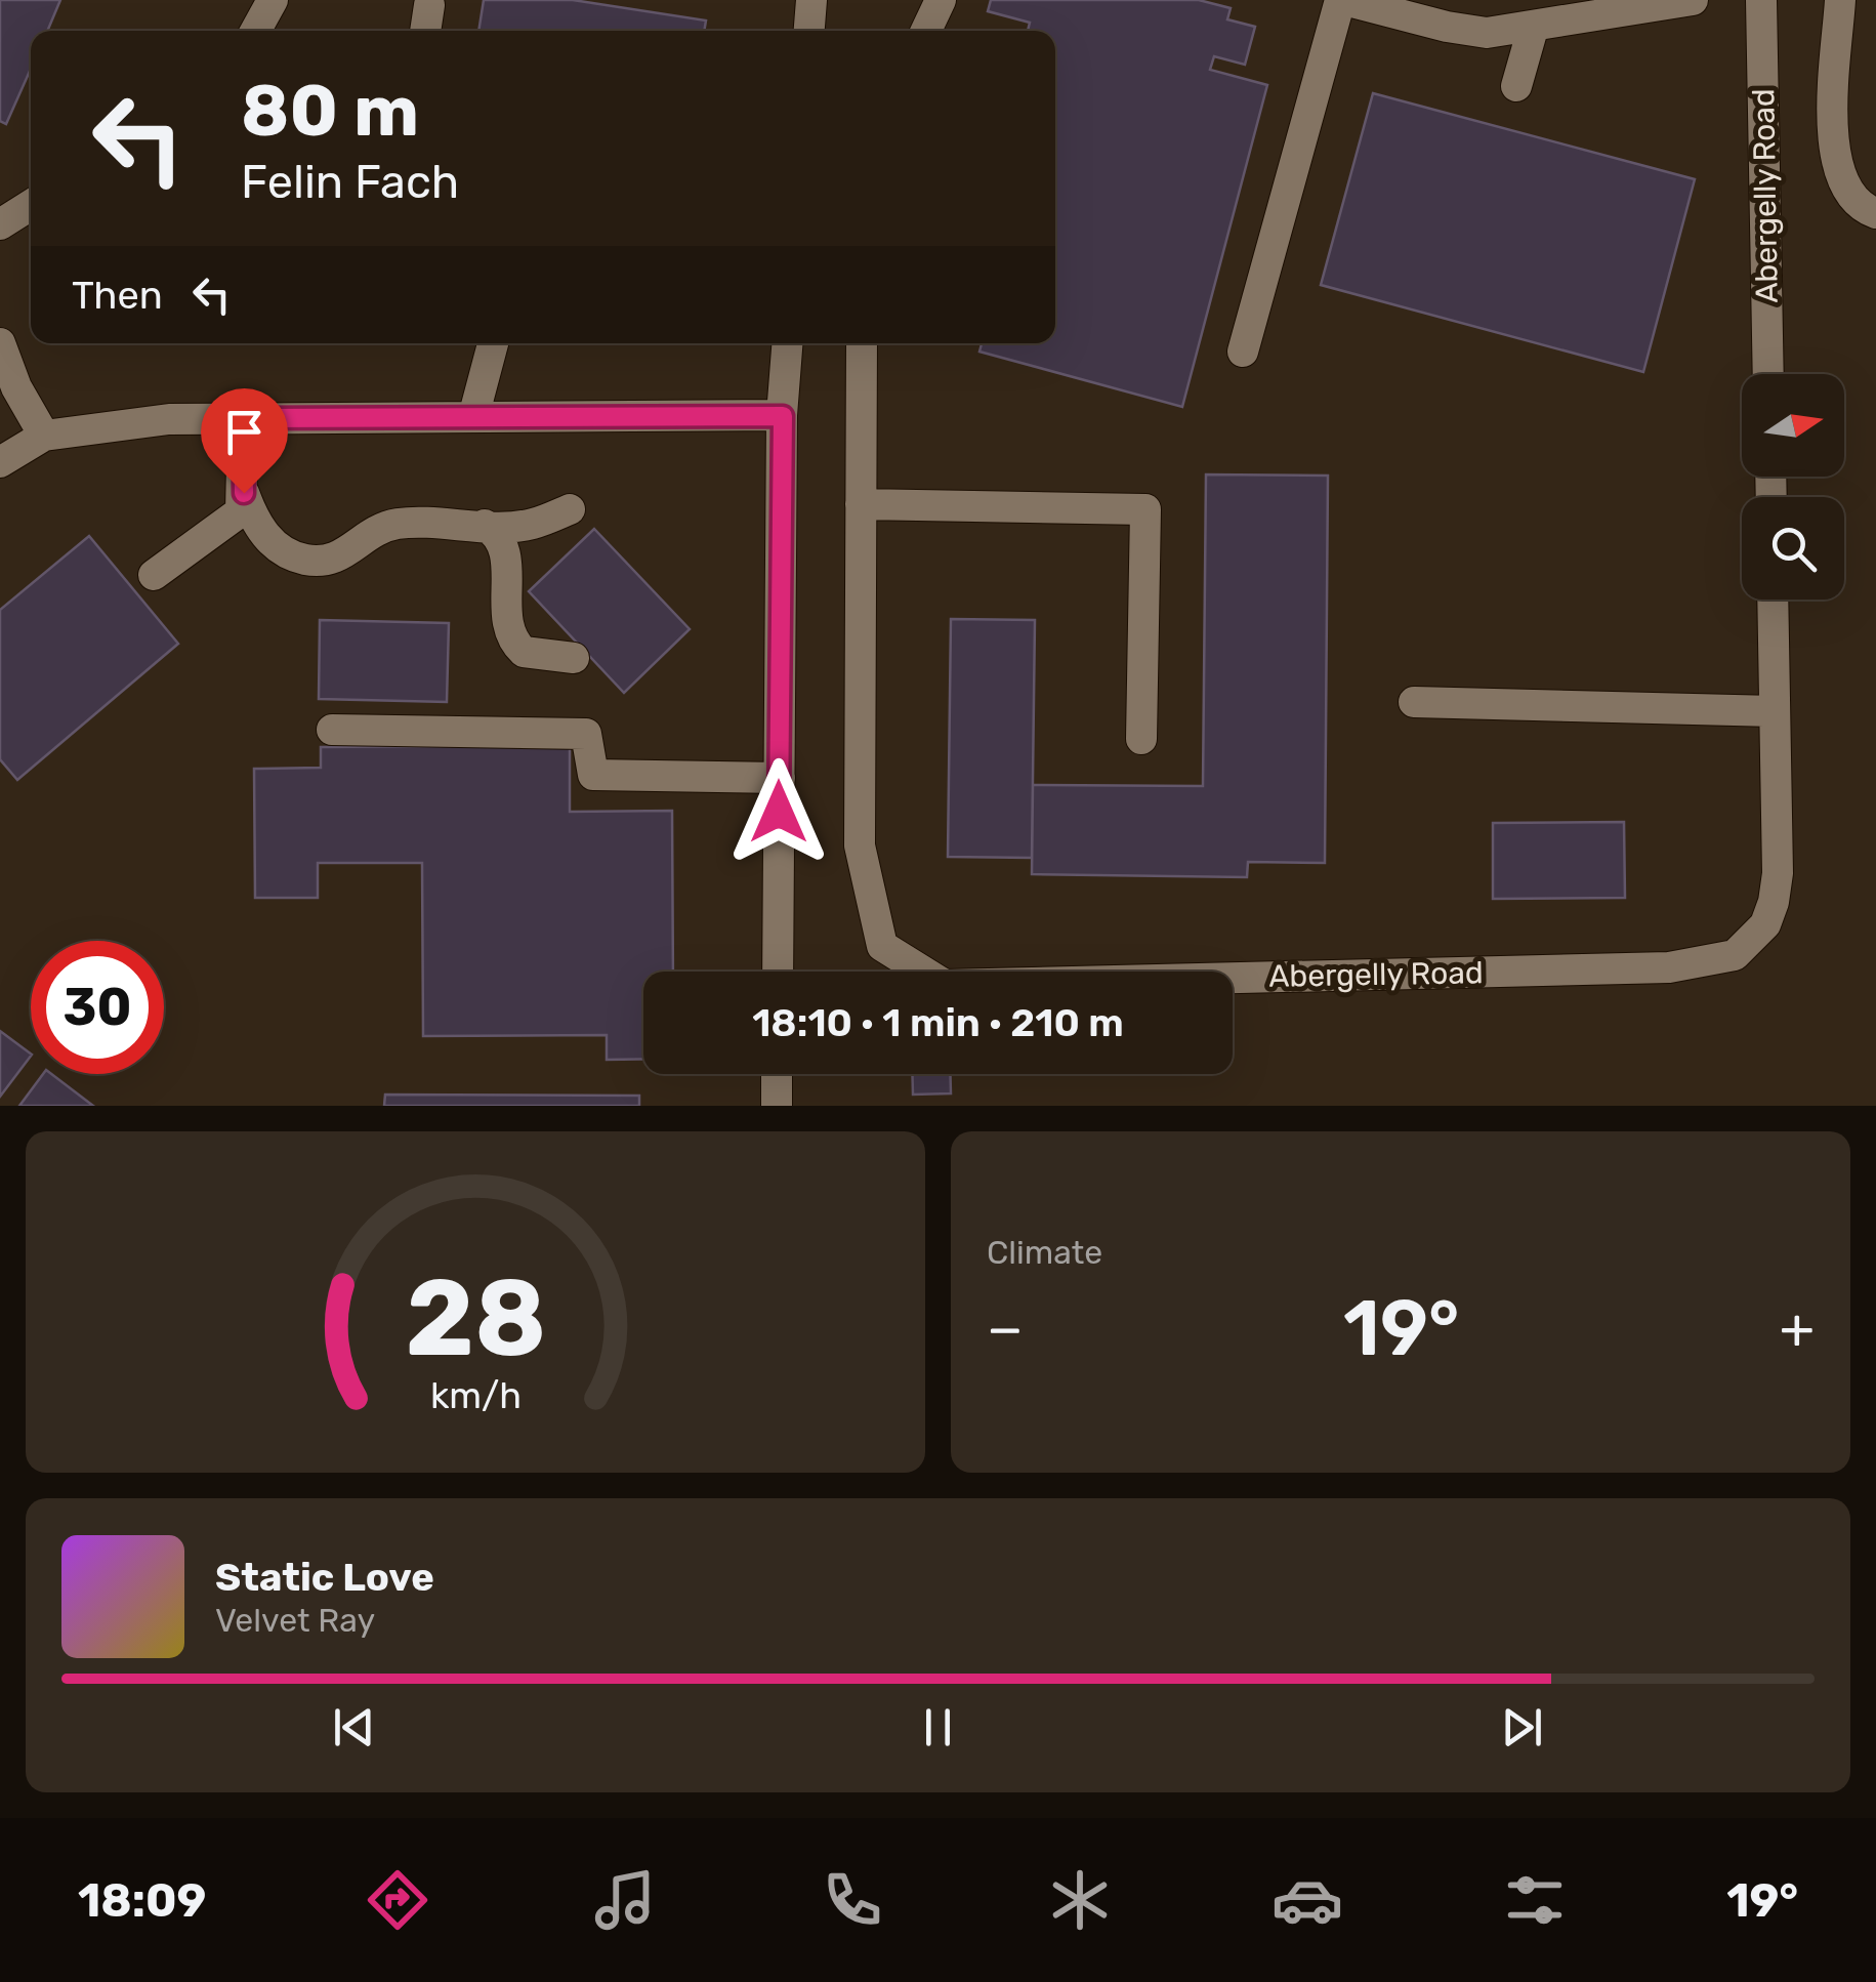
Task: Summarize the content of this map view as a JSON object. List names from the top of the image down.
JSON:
{
  "streets": {
    "street": ["Abergelly Road"]
  },
  "north": "right",
  "page": {
    "turn": ["80 m", "Felin Fach"],
    "then": "Then",
    "limit": "30",
    "trip": "18:10 · 1 min · 210 m",
    "tile": "Climate",
    "heat": ["−", "19°", "+"],
    "song": ["Static Love", "Velvet Ray"],
    "tabs": ["18:09", "19°"],
    "gauge": ["28", "km/h"]
  }
}
